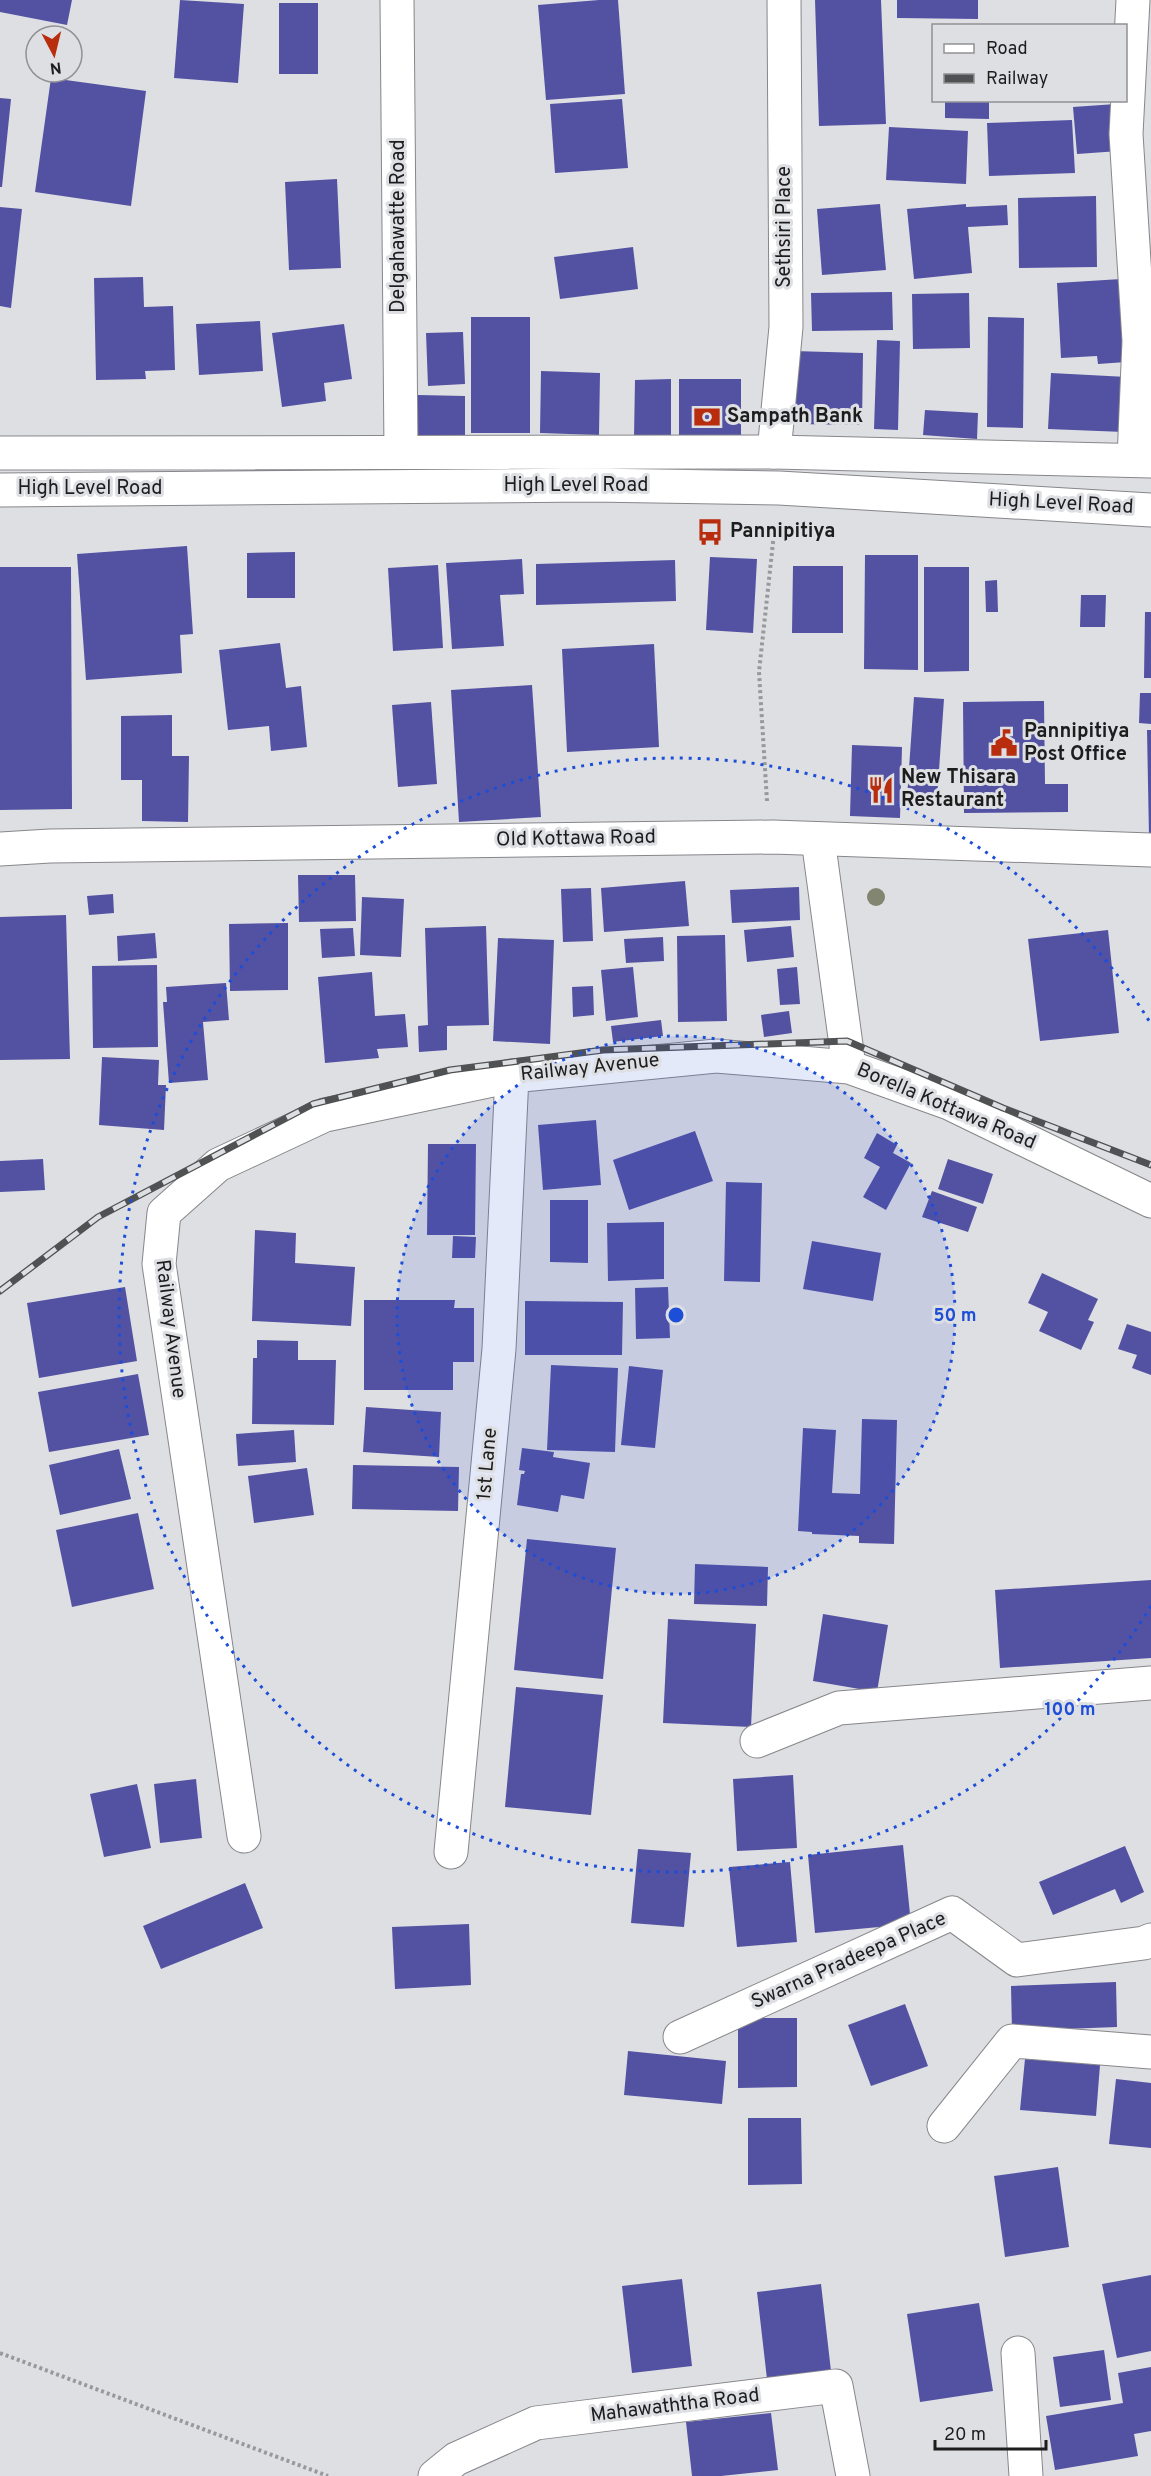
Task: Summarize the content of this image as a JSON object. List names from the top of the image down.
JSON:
{
  "streets": {
    "main road": [
      "Delgahawatte Road",
      "Sethsiri Place",
      "High Level Road",
      "Old Kottawa Road",
      "Railway Avenue",
      "Borella Kottawa Road",
      "1st Lane",
      "Swarna Pradeepa Place",
      "Mahawaththa Road"
    ]
  },
  "crossings": [
    ["Delgahawatte Road", "High Level Road"],
    ["Sethsiri Place", "High Level Road"],
    ["Old Kottawa Road", "Borella Kottawa Road"],
    ["Railway Avenue", "Borella Kottawa Road"],
    ["Railway Avenue", "1st Lane"]
  ],
  "places": {
    "bank": ["Sampath Bank"],
    "bus stop": ["Pannipitiya"],
    "public building": ["Pannipitiya Post Office"],
    "restaurant": ["New Thisara Restaurant"]
  },
  "legend": ["Road", "Railway"],
  "scale_bar": "20 m",
  "north": "bottom",
  "rings": ["50 m", "100 m"]
}
